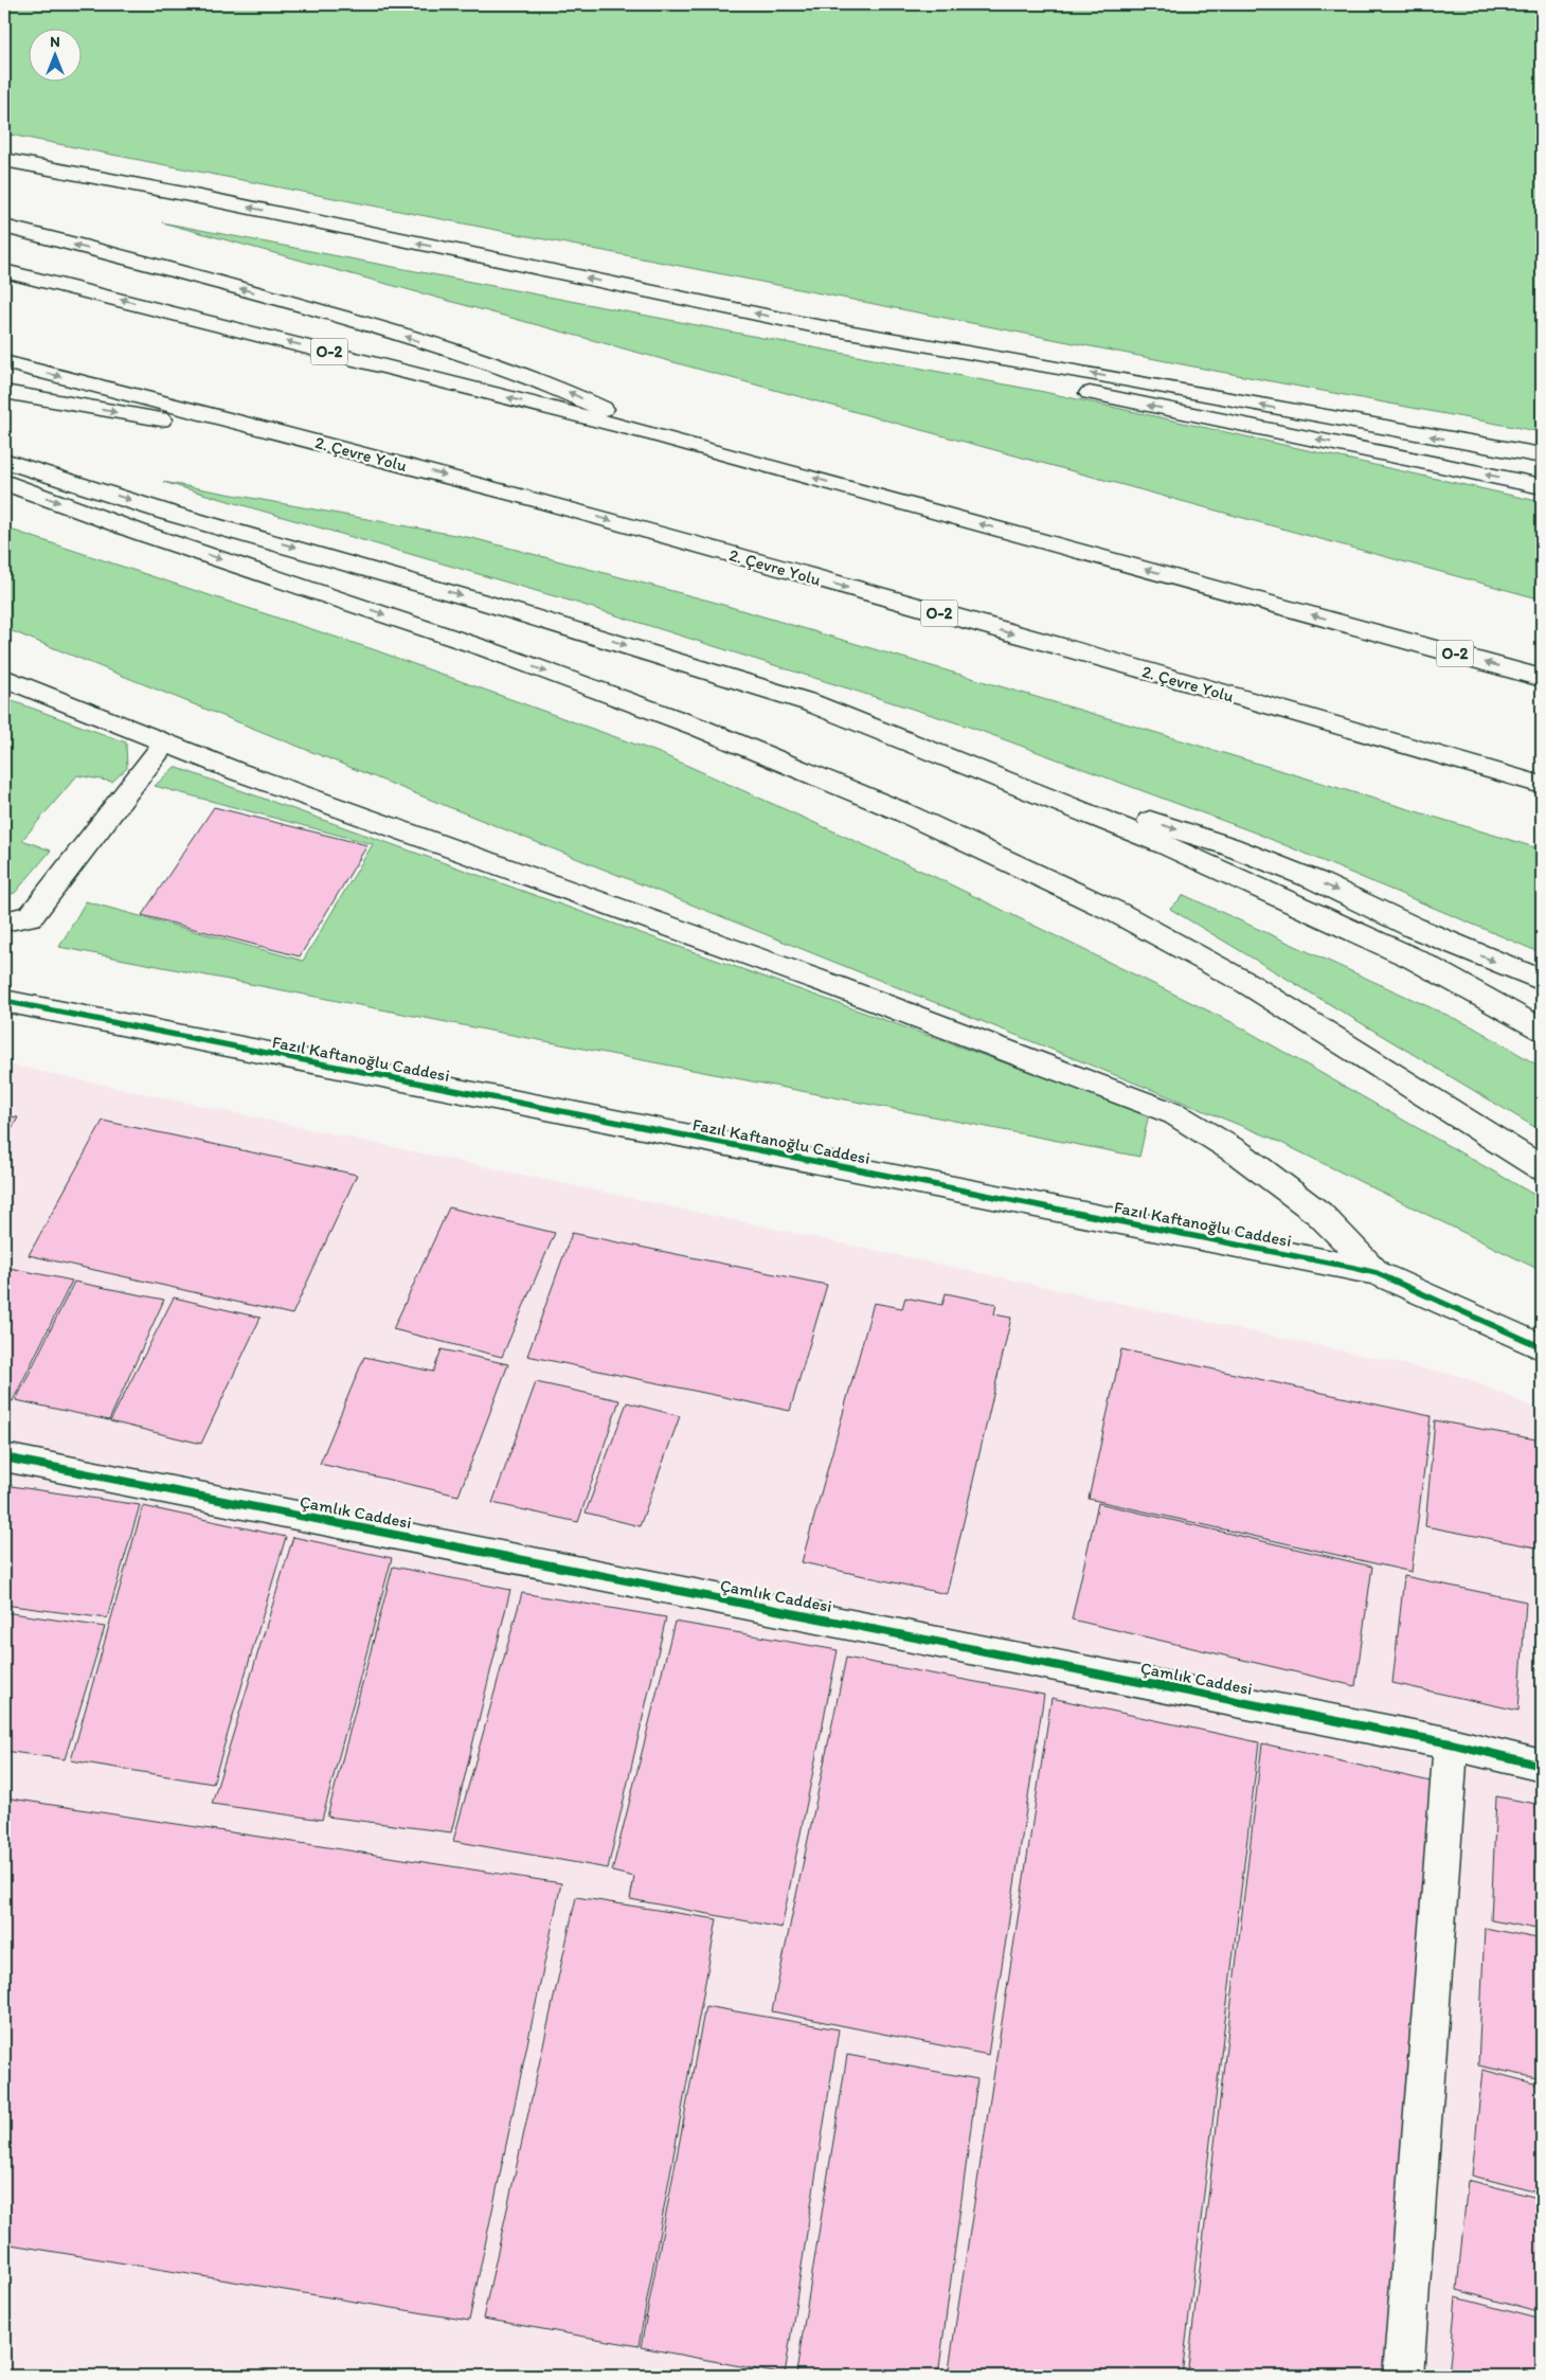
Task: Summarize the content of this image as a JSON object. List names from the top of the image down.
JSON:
{
  "streets": {
    "main road": [
      "O-2",
      "2. Çevre Yolu",
      "Fazıl Kaftanoğlu Caddesi",
      "Çamlık Caddesi"
    ]
  },
  "north": "top"
}
